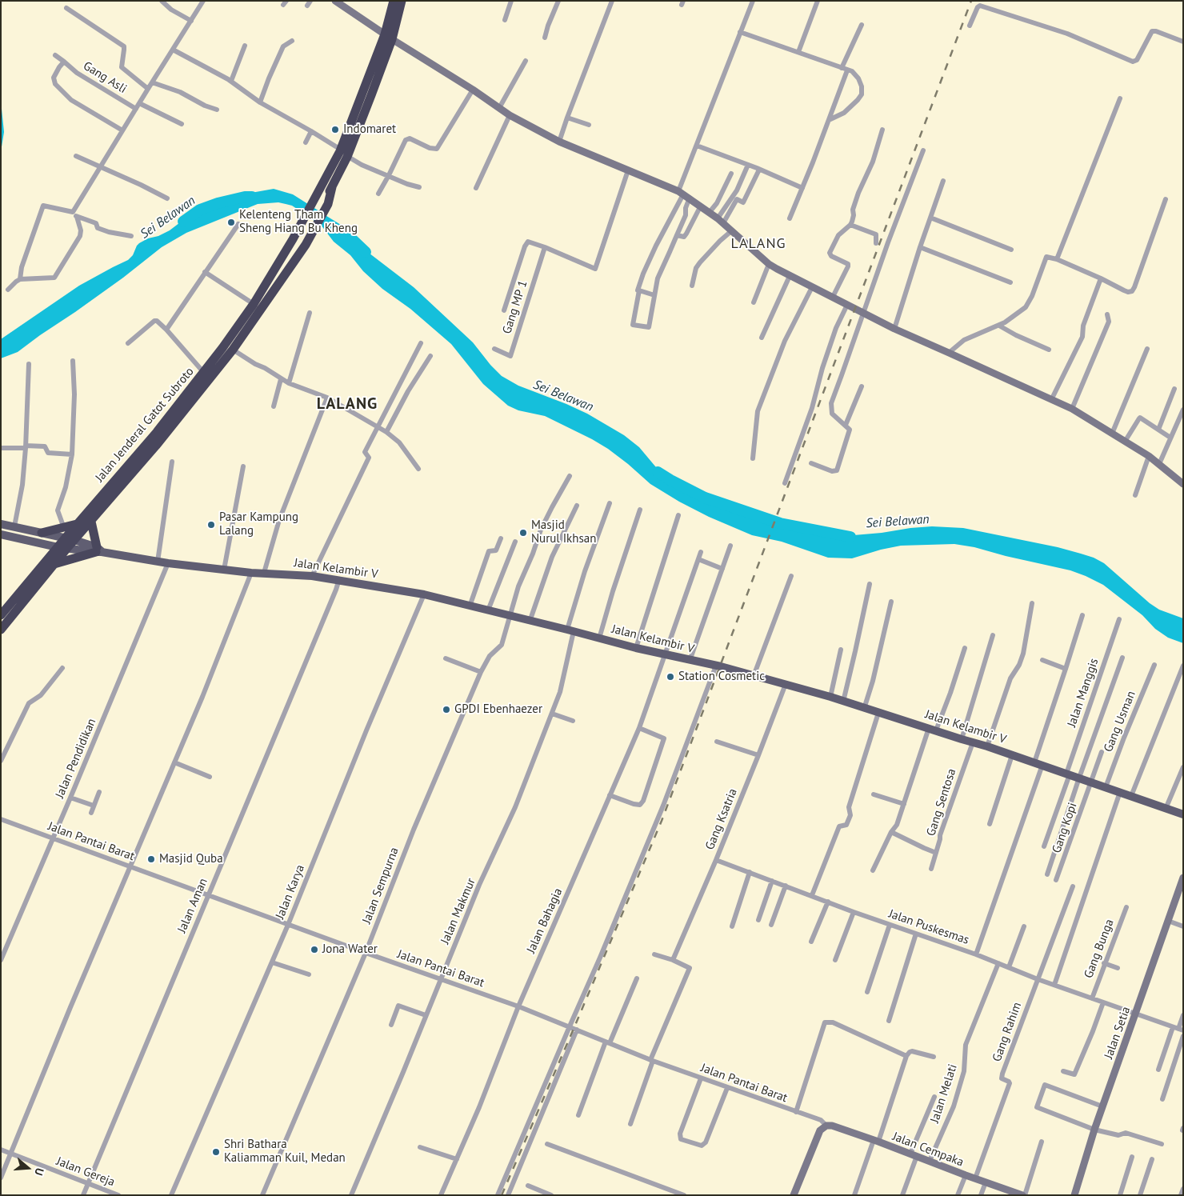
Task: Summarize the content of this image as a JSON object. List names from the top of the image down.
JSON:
{
  "streets": {
    "highway": ["Jalan Jenderal Gatot Subroto"],
    "main road": ["Jalan Kelambir V"],
    "street": [
      "Gang Asli",
      "Gang MP 1",
      "Jalan Manggis",
      "Gang Usman",
      "Jalan Pendidikan",
      "Gang Sentosa",
      "Gang Ksatria",
      "Gang Kopi",
      "Jalan Pantai Barat",
      "Jalan Sempurna",
      "Jalan Karya",
      "Jalan Aman",
      "Jalan Makmur",
      "Jalan Bahagia",
      "Jalan Puskesmas",
      "Gang Bunga",
      "Gang Rahim",
      "Jalan Setia",
      "Jalan Melati",
      "Jalan Cempaka",
      "Jalan Gereja"
    ]
  },
  "crossings": [
    ["Jalan Jenderal Gatot Subroto", "Jalan Kelambir V"],
    ["Jalan Kelambir V", "Jalan Manggis"],
    ["Jalan Kelambir V", "Gang Usman"],
    ["Jalan Kelambir V", "Jalan Pendidikan"],
    ["Jalan Kelambir V", "Gang Sentosa"],
    ["Jalan Kelambir V", "Gang Ksatria"],
    ["Jalan Kelambir V", "Gang Kopi"],
    ["Jalan Kelambir V", "Jalan Sempurna"],
    ["Jalan Kelambir V", "Jalan Karya"],
    ["Jalan Kelambir V", "Jalan Aman"],
    ["Jalan Kelambir V", "Jalan Makmur"],
    ["Jalan Kelambir V", "Jalan Bahagia"],
    ["Jalan Pendidikan", "Jalan Pantai Barat"],
    ["Gang Ksatria", "Jalan Puskesmas"],
    ["Jalan Pantai Barat", "Jalan Sempurna"],
    ["Jalan Pantai Barat", "Jalan Karya"],
    ["Jalan Pantai Barat", "Jalan Aman"],
    ["Jalan Pantai Barat", "Jalan Makmur"],
    ["Jalan Pantai Barat", "Jalan Bahagia"],
    ["Jalan Pantai Barat", "Jalan Cempaka"],
    ["Jalan Aman", "Jalan Gereja"],
    ["Jalan Puskesmas", "Gang Bunga"],
    ["Jalan Puskesmas", "Gang Rahim"],
    ["Jalan Puskesmas", "Jalan Setia"],
    ["Jalan Puskesmas", "Jalan Melati"],
    ["Gang Rahim", "Jalan Cempaka"],
    ["Jalan Melati", "Jalan Cempaka"]
  ],
  "districts": ["LALANG", "LALANG"],
  "water": ["Sei Belawan"],
  "places": [
    "Indomaret",
    "Kelenteng Tham Sheng Hiang Bu Kheng",
    "Pasar Kampung Lalang",
    "Masjid Nurul Ikhsan",
    "Station Cosmetic",
    "GPDI Ebenhaezer",
    "Masjid Quba",
    "Jona Water",
    "Shri Bathara Kaliamman Kuil, Medan"
  ],
  "north": "right"
}
